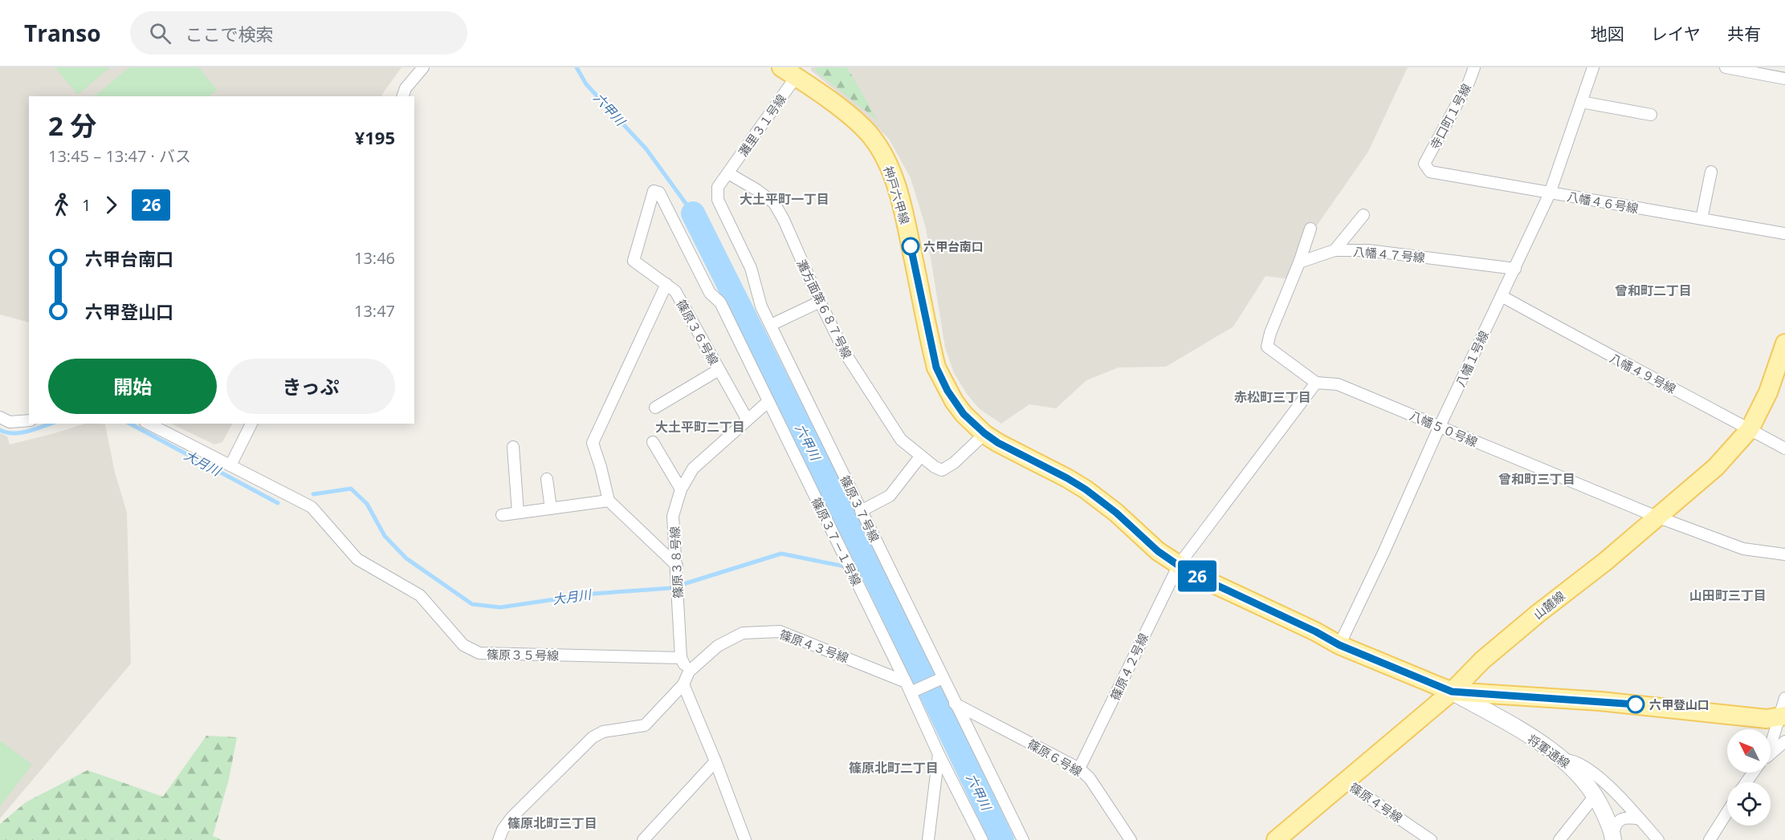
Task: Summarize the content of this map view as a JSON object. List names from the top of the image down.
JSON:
{
  "streets": {
    "main road": ["神戸六甲線", "山麓線"],
    "street": [
      "寺口町１号線",
      "灘里３１号線",
      "八幡４６号線",
      "八幡４７号線",
      "灘方面第６８７号線",
      "篠原３６号線",
      "八幡１号線",
      "八幡４９号線",
      "八幡５０号線",
      "篠原３７号線",
      "篠原３７－１号線",
      "篠原３８号線",
      "篠原４３号線",
      "篠原３５号線",
      "篠原４２号線",
      "将軍通線",
      "篠原６号線",
      "篠原４号線"
    ]
  },
  "crossings": [
    ["寺口町１号線", "八幡４６号線"],
    ["灘里３１号線", "神戸六甲線"],
    ["灘里３１号線", "灘方面第６８７号線"],
    ["灘里３１号線", "篠原３７号線"],
    ["神戸六甲線", "灘方面第６８７号線"],
    ["神戸六甲線", "八幡１号線"],
    ["神戸六甲線", "山麓線"],
    ["神戸六甲線", "篠原４２号線"],
    ["神戸六甲線", "将軍通線"],
    ["八幡４６号線", "八幡１号線"],
    ["八幡４７号線", "八幡１号線"],
    ["灘方面第６８７号線", "篠原３７号線"],
    ["篠原３６号線", "篠原３７－１号線"],
    ["篠原３６号線", "篠原３８号線"],
    ["八幡１号線", "八幡４９号線"],
    ["八幡１号線", "八幡５０号線"],
    ["八幡４９号線", "山麓線"],
    ["八幡５０号線", "山麓線"],
    ["篠原３７号線", "篠原６号線"],
    ["篠原３７－１号線", "篠原３８号線"],
    ["篠原３７－１号線", "篠原４３号線"],
    ["篠原３８号線", "篠原４３号線"],
    ["篠原３８号線", "篠原３５号線"],
    ["山麓線", "将軍通線"],
    ["山麓線", "篠原４号線"],
    ["篠原４２号線", "篠原６号線"]
  ],
  "districts": [
    "大土平町一丁目",
    "曾和町二丁目",
    "赤松町三丁目",
    "大土平町二丁目",
    "曾和町三丁目",
    "山田町三丁目",
    "篠原北町二丁目",
    "篠原北町三丁目"
  ],
  "water": ["六甲川", "大月川"],
  "places": ["六甲台南口", "六甲登山口"],
  "lines": ["bus line 26"],
  "north": "top left",
  "page": {
    "header": "Transo",
    "search": "ここで検索",
    "nav": ["地図", "レイヤ", "共有"],
    "on_map": "26",
    "heading": ["2 分", "13:45 – 13:47 · バス", "¥195"],
    "legs": ["1", "26"],
    "list": [
      {
        "name": "六甲台南口",
        "value": "13:46"
      },
      {
        "name": "六甲登山口",
        "value": "13:47"
      }
    ],
    "buttons": ["開始", "きっぷ"]
  }
}
